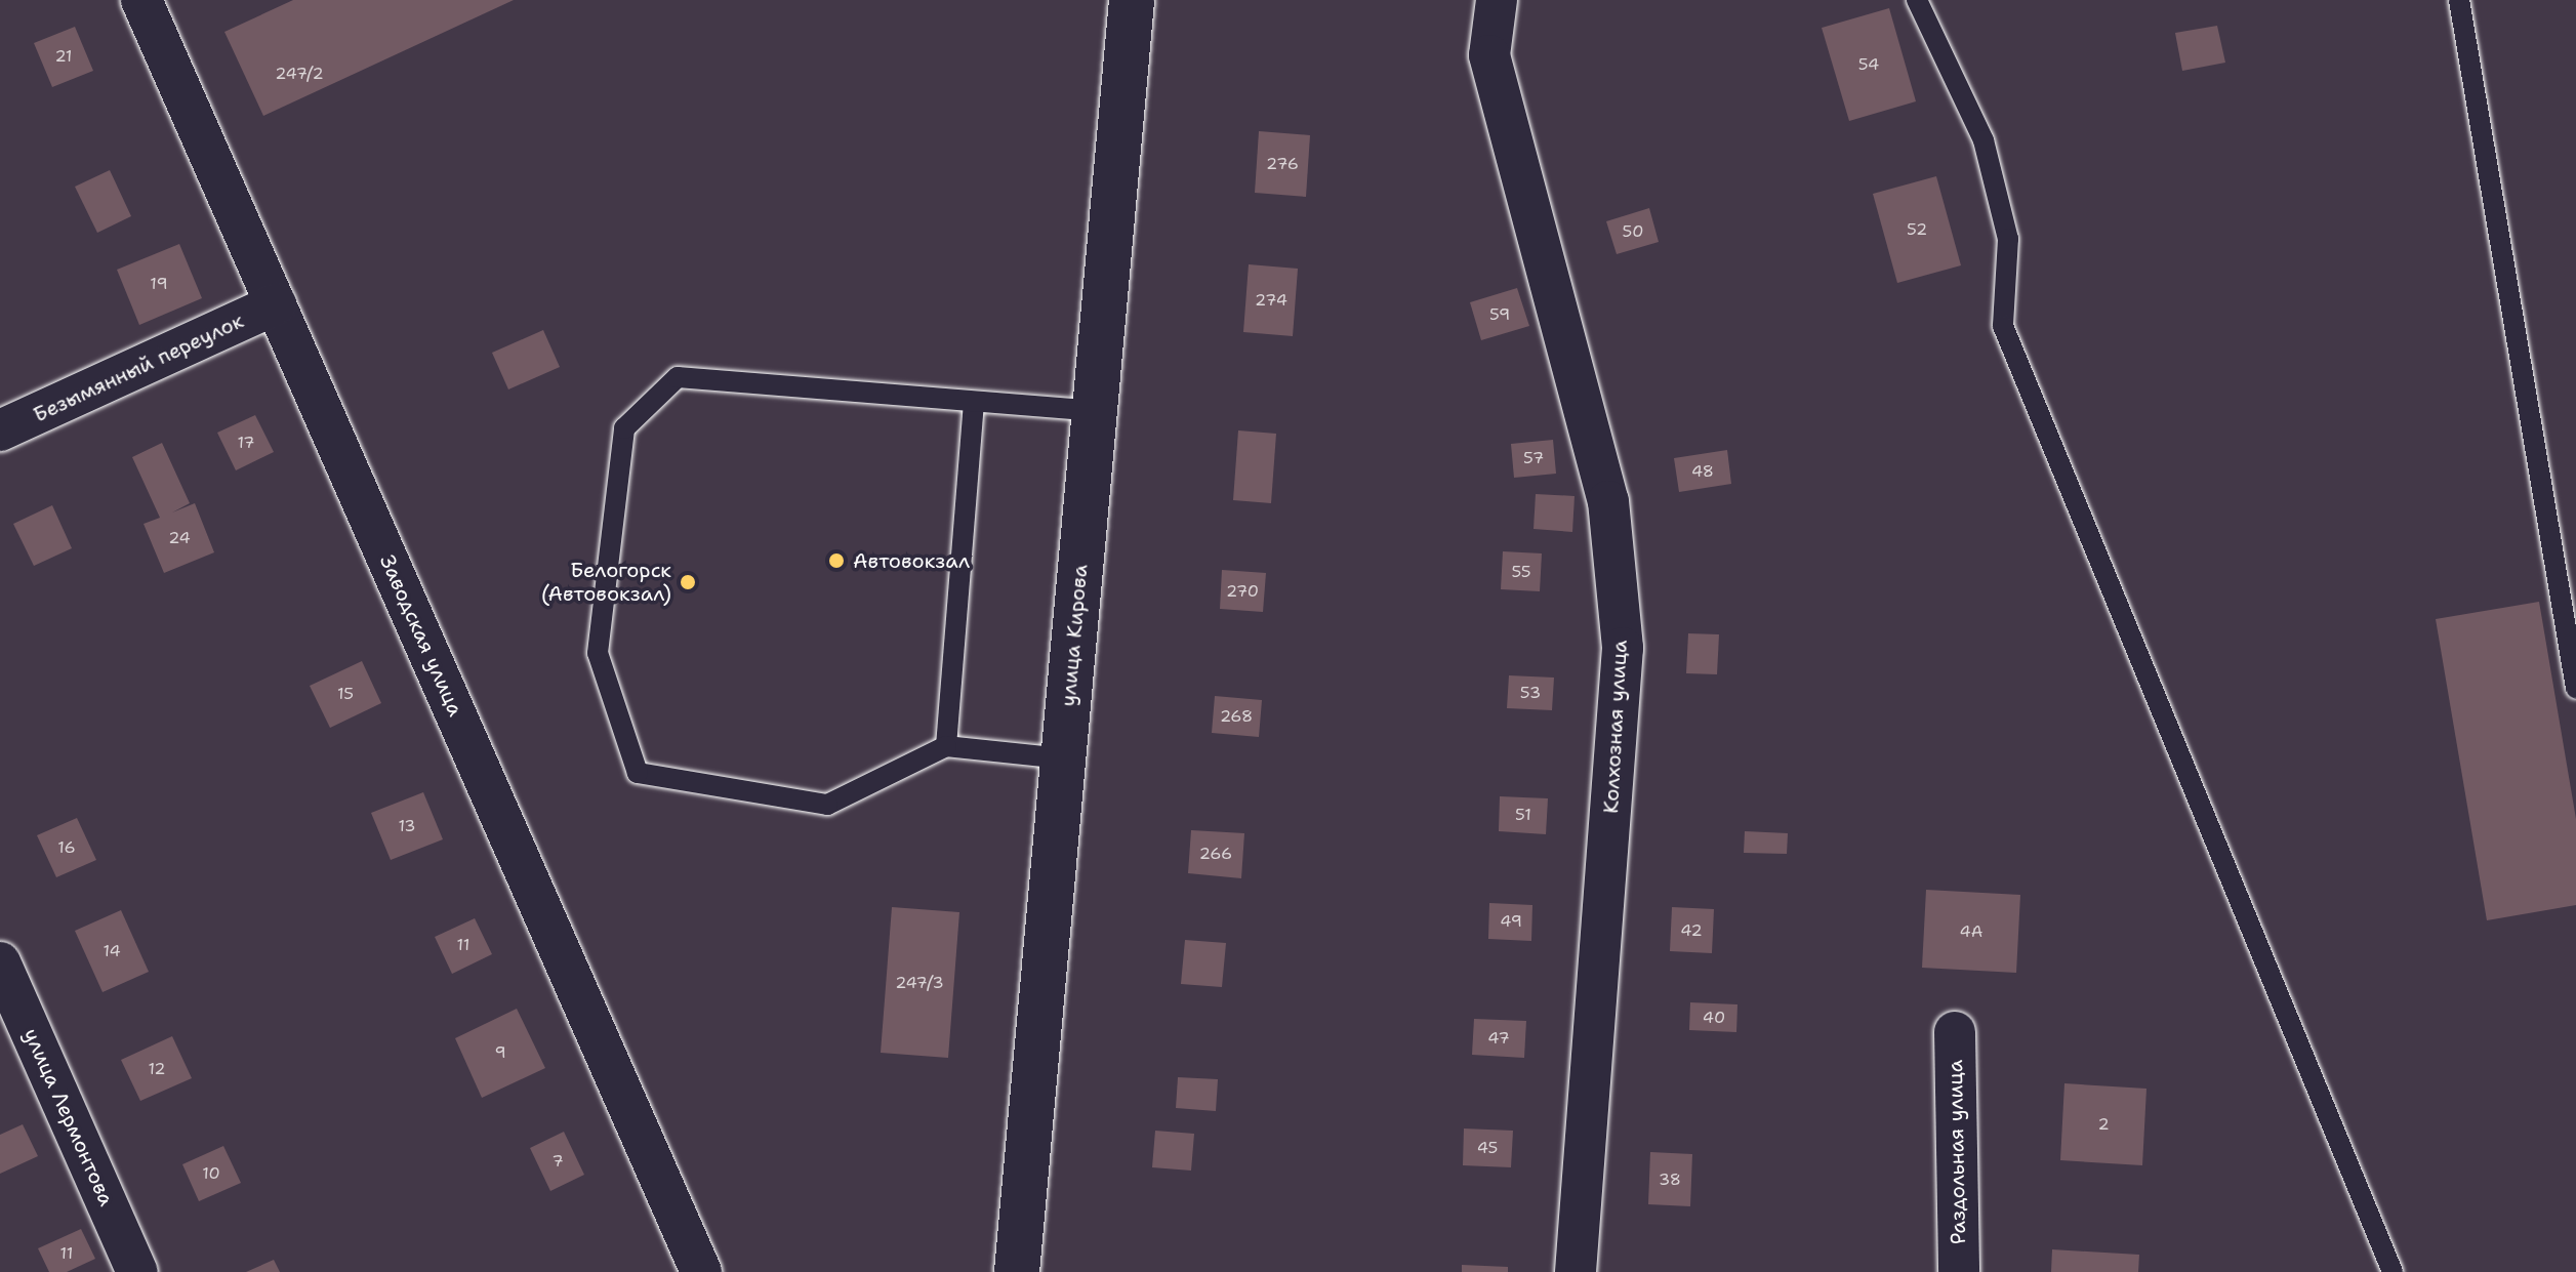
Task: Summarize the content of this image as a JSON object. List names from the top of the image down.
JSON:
{
  "streets": {
    "main road": ["улица Кирова"],
    "street": [
      "Безымянный переулок",
      "Заводская улица",
      "Колхозная улица",
      "улица Лермонтова",
      "Раздольная улица"
    ]
  },
  "crossings": [
    ["Безымянный переулок", "Заводская улица"]
  ],
  "places": ["Автовокзал", "Белогорск (Автовокзал)"],
  "house_numbers": [
    "21",
    "54",
    "247/2",
    "276",
    "52",
    "50",
    "19",
    "274",
    "59",
    "17",
    "57",
    "48",
    "24",
    "55",
    "270",
    "53",
    "15",
    "268",
    "51",
    "13",
    "16",
    "266",
    "49",
    "42",
    "4А",
    "11",
    "14",
    "247/3",
    "40",
    "47",
    "9",
    "12",
    "2",
    "45",
    "7",
    "10",
    "38",
    "11"
  ]
}
